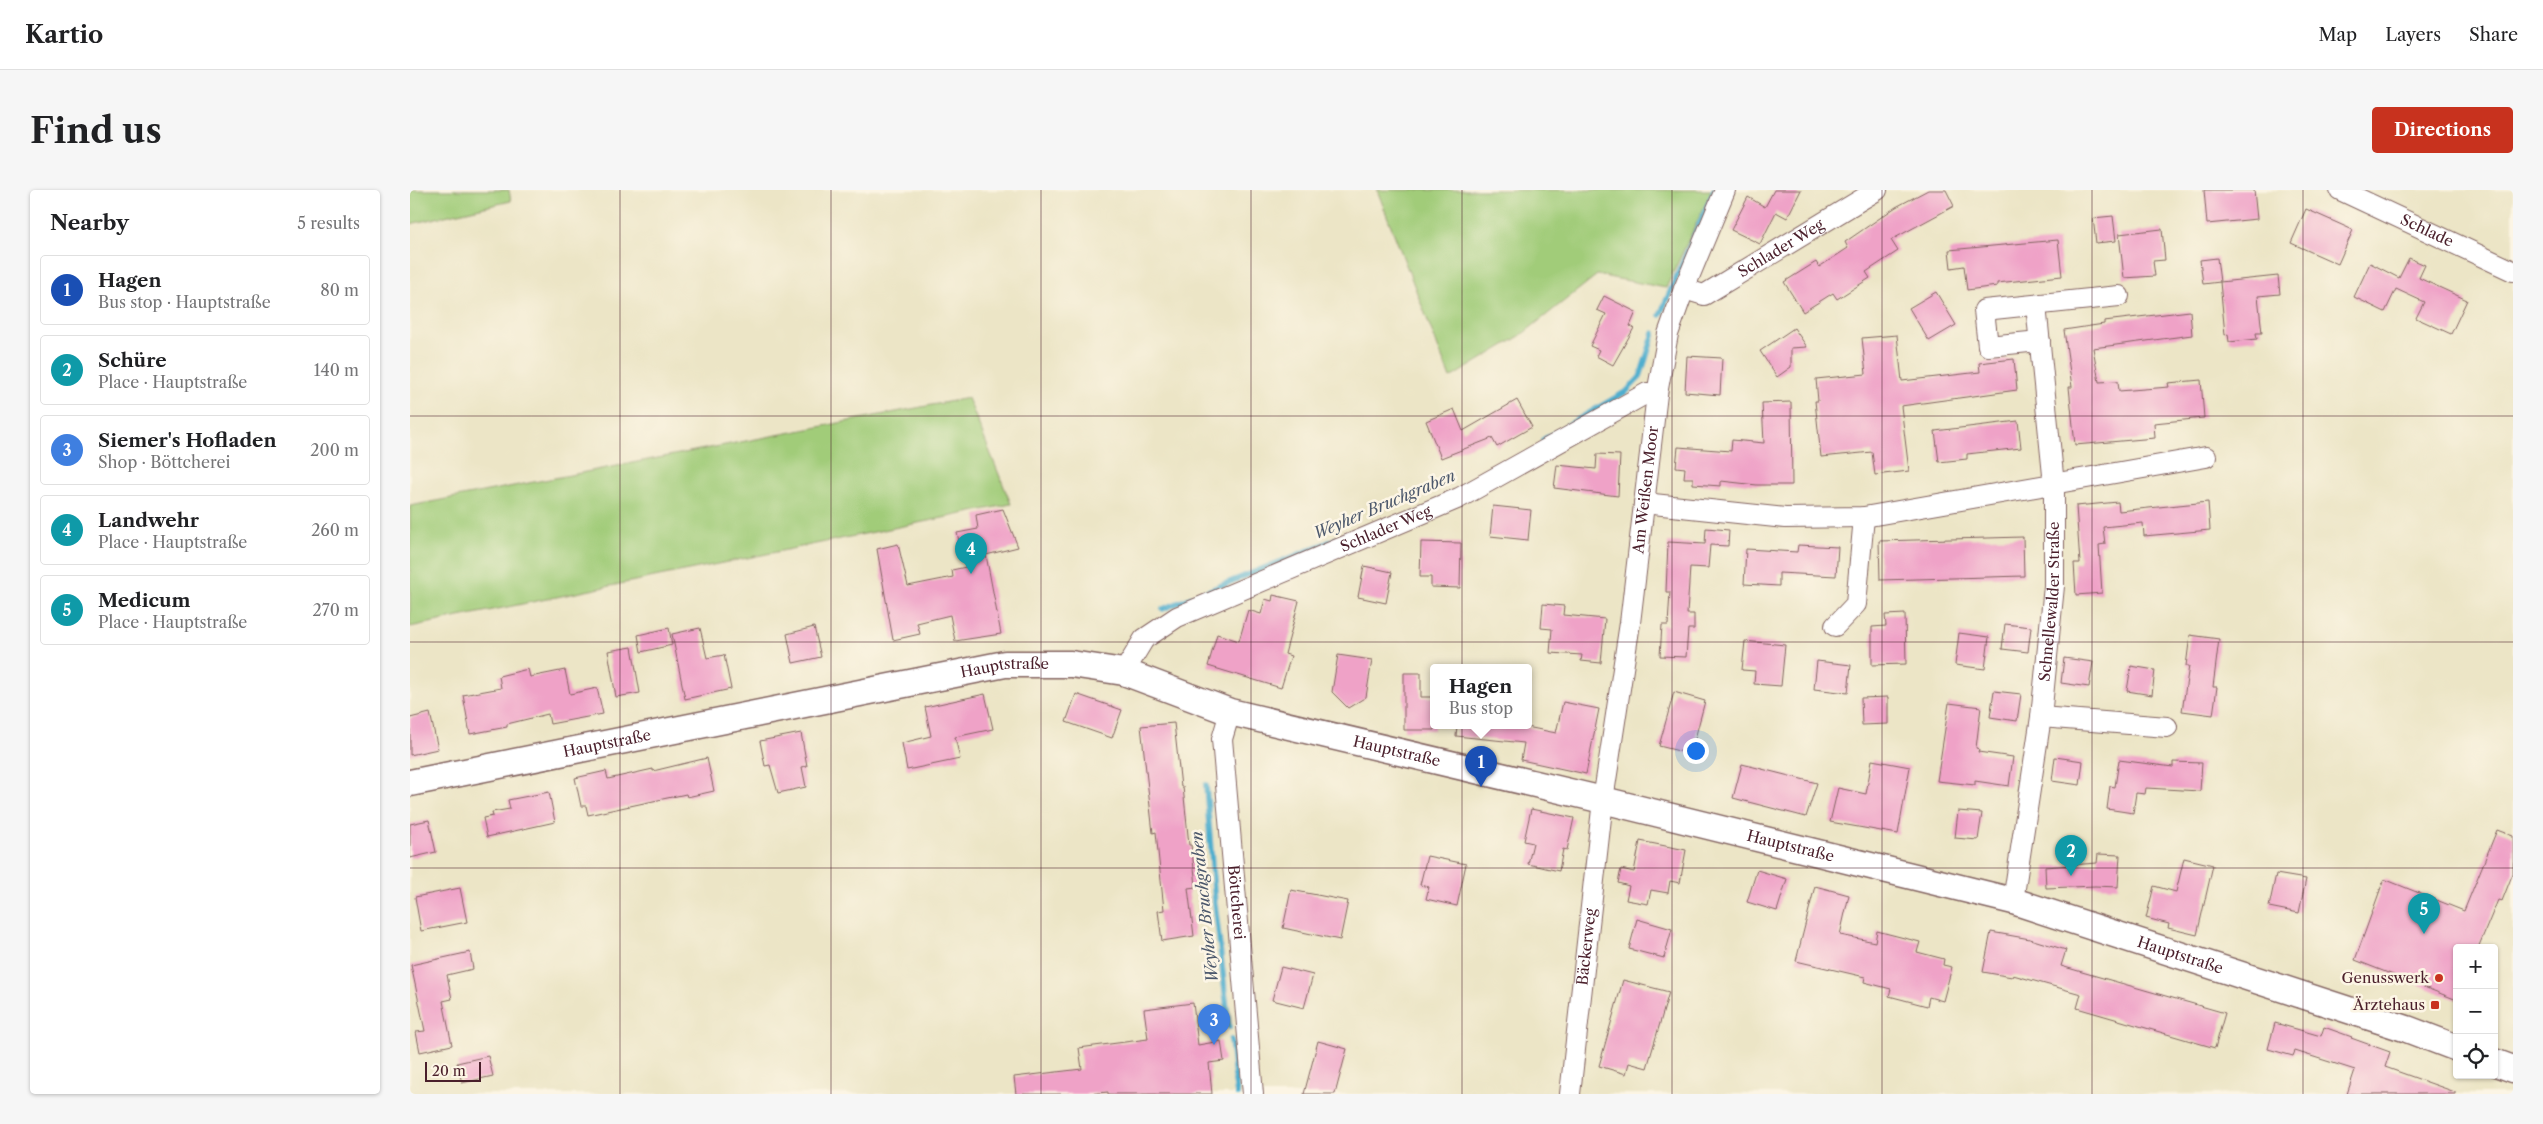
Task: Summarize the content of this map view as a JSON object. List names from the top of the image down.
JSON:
{
  "streets": {
    "main road": ["Hauptstraße"],
    "street": [
      "Schlade",
      "Schlader Weg",
      "Am Weißen Moor",
      "Schnellewalder Straße",
      "Böttcherei",
      "Bäckerweg"
    ]
  },
  "crossings": [
    ["Schlader Weg", "Am Weißen Moor"],
    ["Schlader Weg", "Hauptstraße"],
    ["Am Weißen Moor", "Hauptstraße"],
    ["Am Weißen Moor", "Bäckerweg"],
    ["Schnellewalder Straße", "Hauptstraße"],
    ["Hauptstraße", "Böttcherei"],
    ["Hauptstraße", "Bäckerweg"]
  ],
  "water": ["Weyher Bruchgraben"],
  "places": {
    "other": ["Genusswerk"],
    "transit": ["Ärztehaus"]
  },
  "scale_bar": "20 m",
  "page": {
    "header": "Kartio",
    "nav": ["Map", "Layers", "Share"],
    "buttons": "Directions",
    "title": "Find us",
    "heading": ["Nearby", "5 results"],
    "list": [
      {
        "mark": "1",
        "name": "Hagen",
        "note": "Bus stop · Hauptstraße",
        "value": "80 m"
      },
      {
        "mark": "2",
        "name": "Schüre",
        "note": "Place · Hauptstraße",
        "value": "140 m"
      },
      {
        "mark": "3",
        "name": "Siemer's Hofladen",
        "note": "Shop · Böttcherei",
        "value": "200 m"
      },
      {
        "mark": "4",
        "name": "Landwehr",
        "note": "Place · Hauptstraße",
        "value": "260 m"
      },
      {
        "mark": "5",
        "name": "Medicum",
        "note": "Place · Hauptstraße",
        "value": "270 m"
      }
    ],
    "pins": [
      "4",
      "1",
      "2",
      "5",
      "3"
    ],
    "popup": ["Hagen", "Bus stop"],
    "map_buttons": ["+", "−"],
    "scale": "20 m"
  }
}
